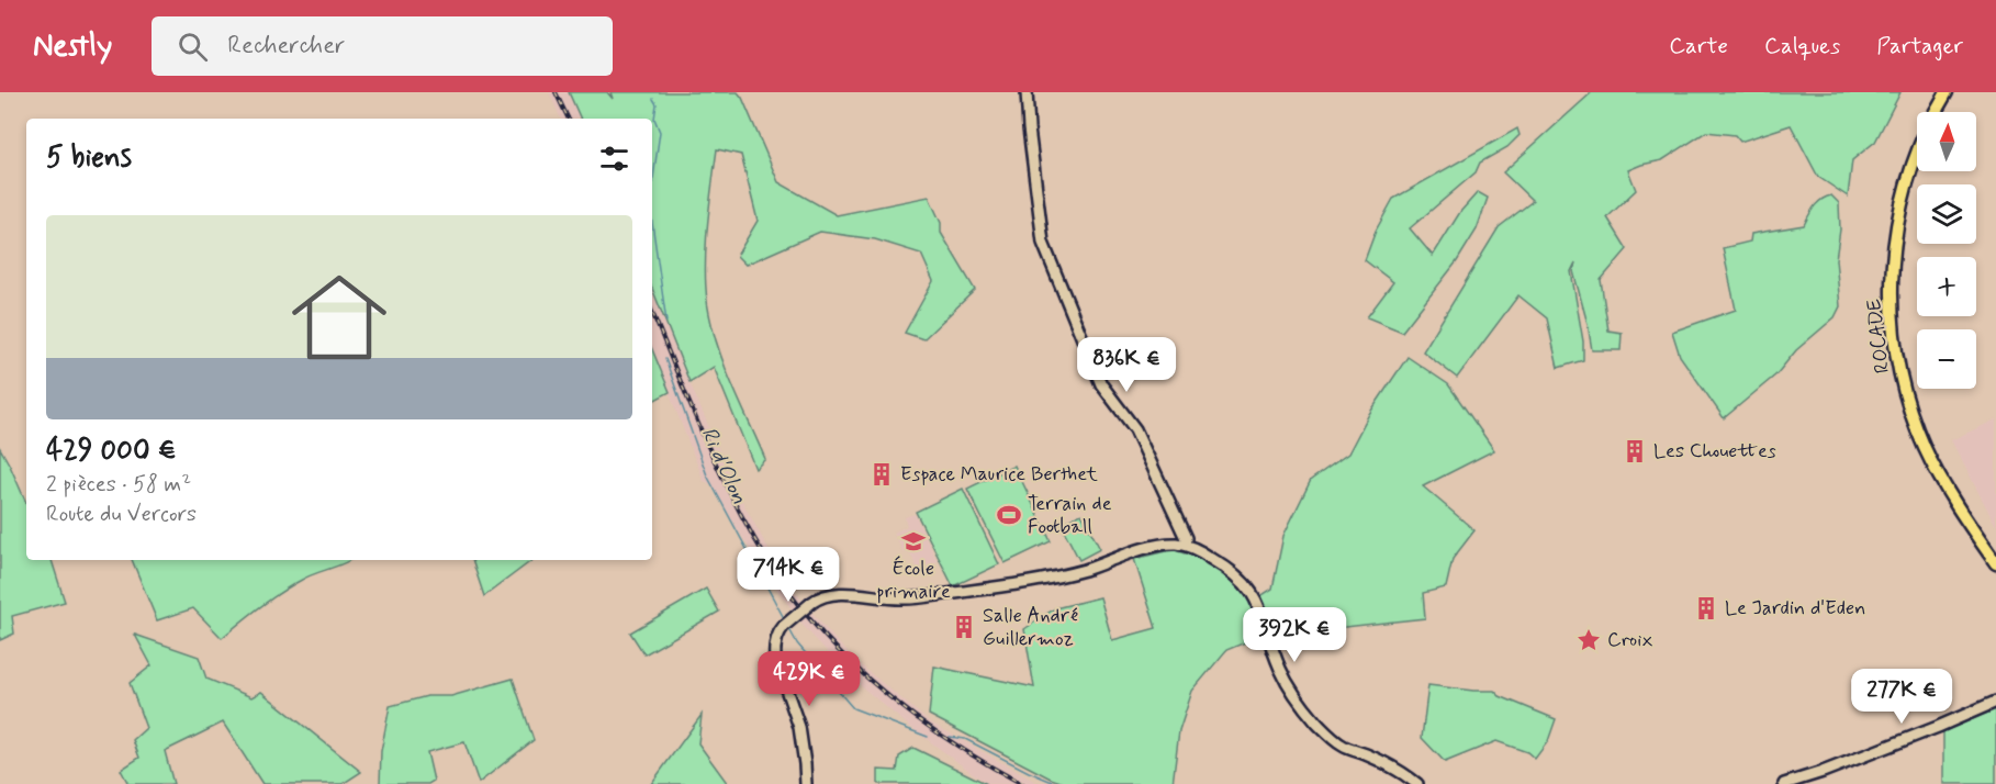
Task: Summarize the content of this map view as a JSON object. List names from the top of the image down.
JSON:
{
  "streets": {
    "main road": ["ROCADE"]
  },
  "water": ["Ri d'Olon"],
  "places": {
    "building": [
      "Les Chouettes",
      "Espace Maurice Berthet",
      "Le Jardin d'Eden",
      "Salle André Guillermoz"
    ],
    "sports": ["Terrain de Football"],
    "school or university": ["École primaire"],
    "place": ["Croix"]
  },
  "north": "top",
  "page": {
    "header": "Nestly",
    "search": "Rechercher",
    "nav": ["Carte", "Calques", "Partager"],
    "map_buttons": ["+", "−"],
    "heading": "5 biens",
    "list": [
      {
        "name": "429 000 €",
        "note": "2 pièces · 58 m² · Route du Vercors"
      }
    ],
    "price": [
      "836K €",
      "714K €",
      "392K €",
      "429K €",
      "277K €"
    ]
  }
}
